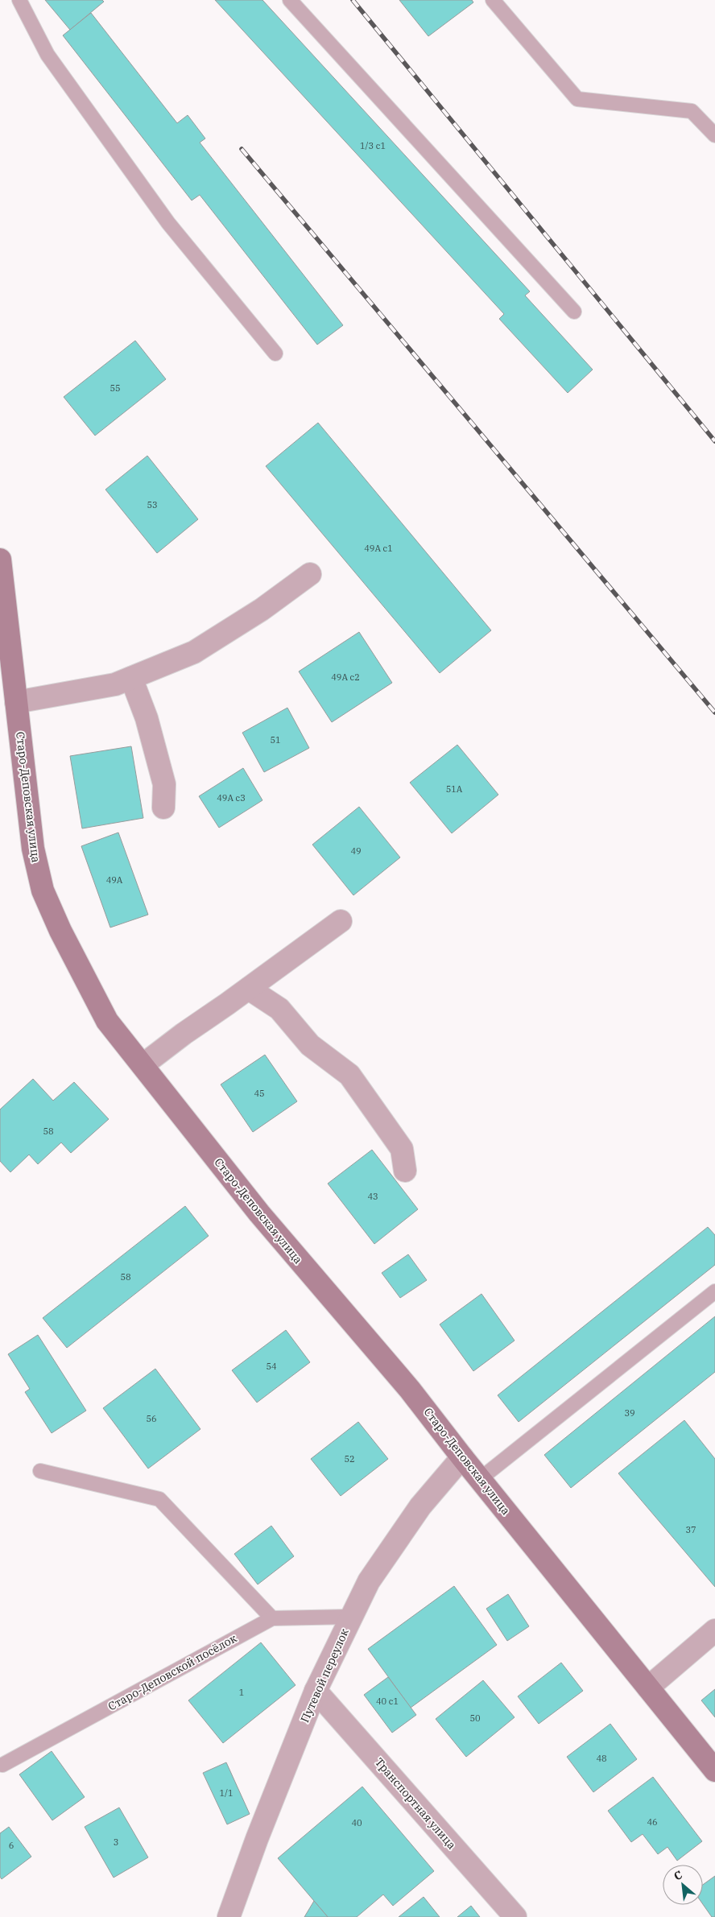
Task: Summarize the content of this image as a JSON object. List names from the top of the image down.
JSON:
{
  "streets": {
    "main road": ["Старо-Деповская улица"],
    "street": ["Путевой переулок", "Транспортная улица"],
    "lane": ["Старо-Деповской посёлок"]
  },
  "crossings": [
    ["Старо-Деповская улица", "Путевой переулок"],
    ["Старо-Деповской посёлок", "Путевой переулок"],
    ["Путевой переулок", "Транспортная улица"]
  ],
  "house_numbers": [
    "1/3 с1",
    "55",
    "53",
    "49А с1",
    "49А с2",
    "51",
    "51А",
    "49А с3",
    "49",
    "49А",
    "45",
    "58",
    "43",
    "58",
    "54",
    "39",
    "56",
    "52",
    "37",
    "1",
    "40 с1",
    "50",
    "48",
    "1/1",
    "46",
    "40",
    "3",
    "6"
  ],
  "north": "top left"
}
